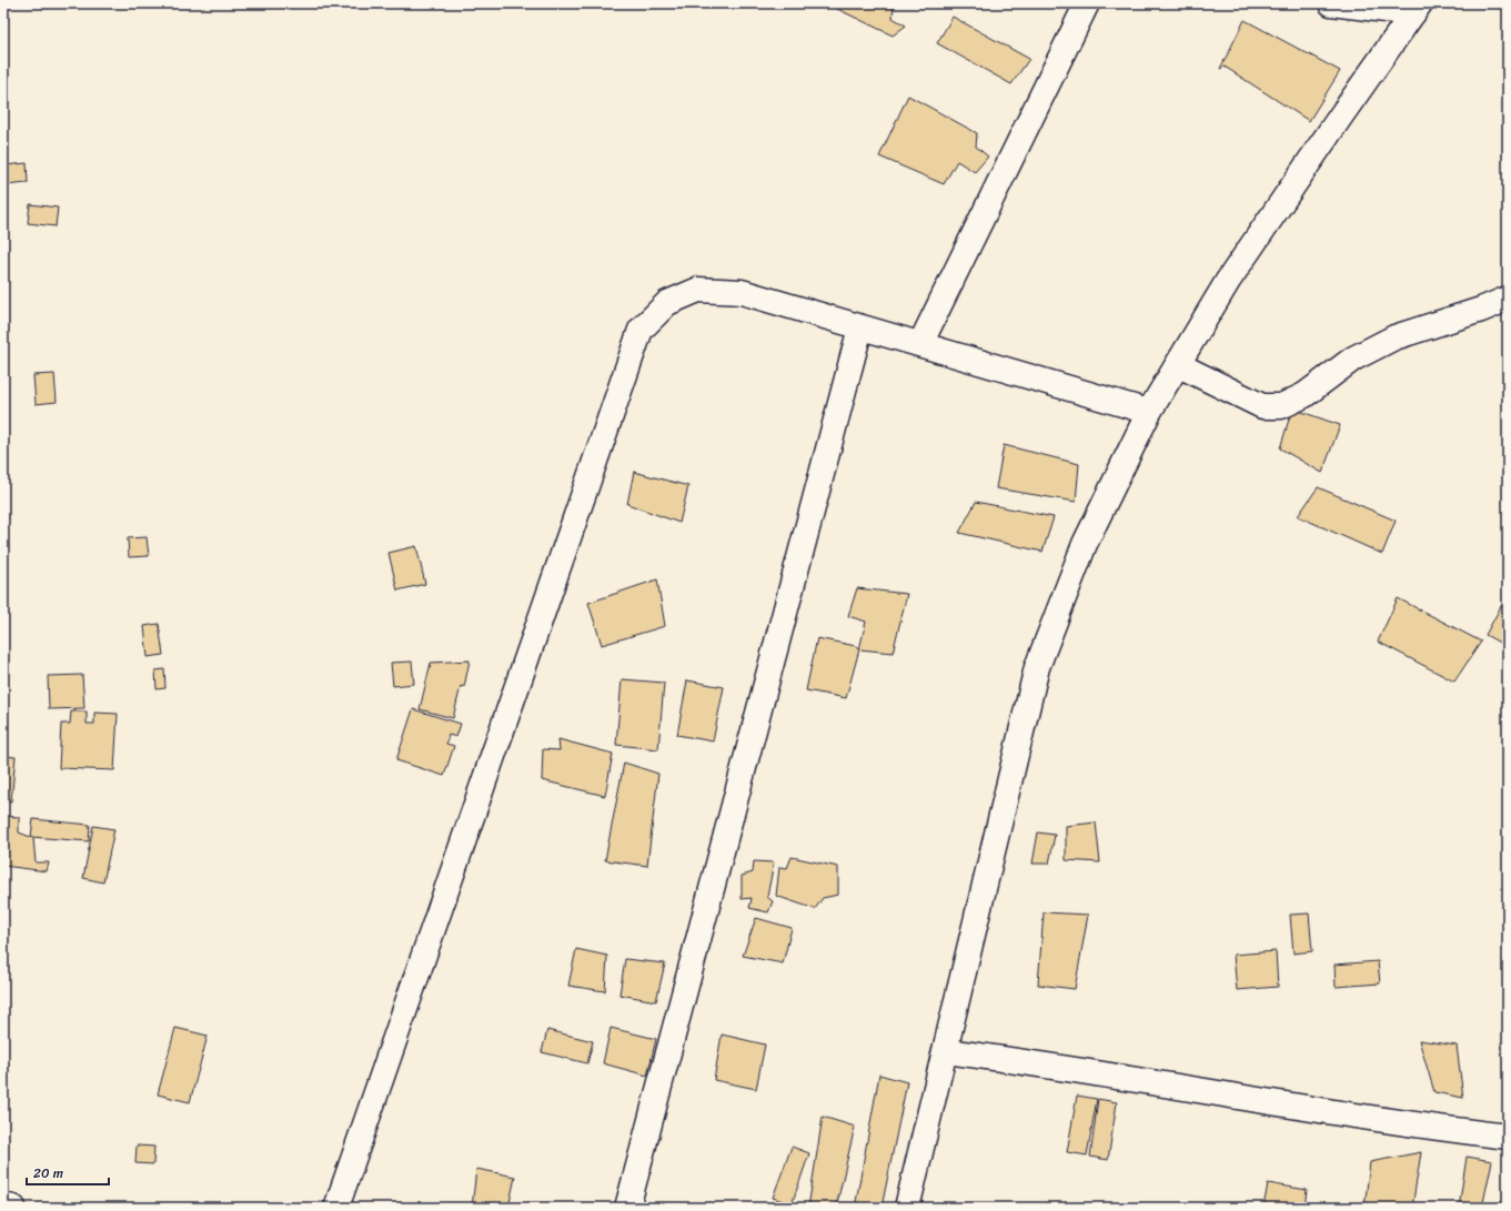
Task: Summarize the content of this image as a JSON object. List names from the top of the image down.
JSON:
{
  "scale_bar": "20 m"
}
